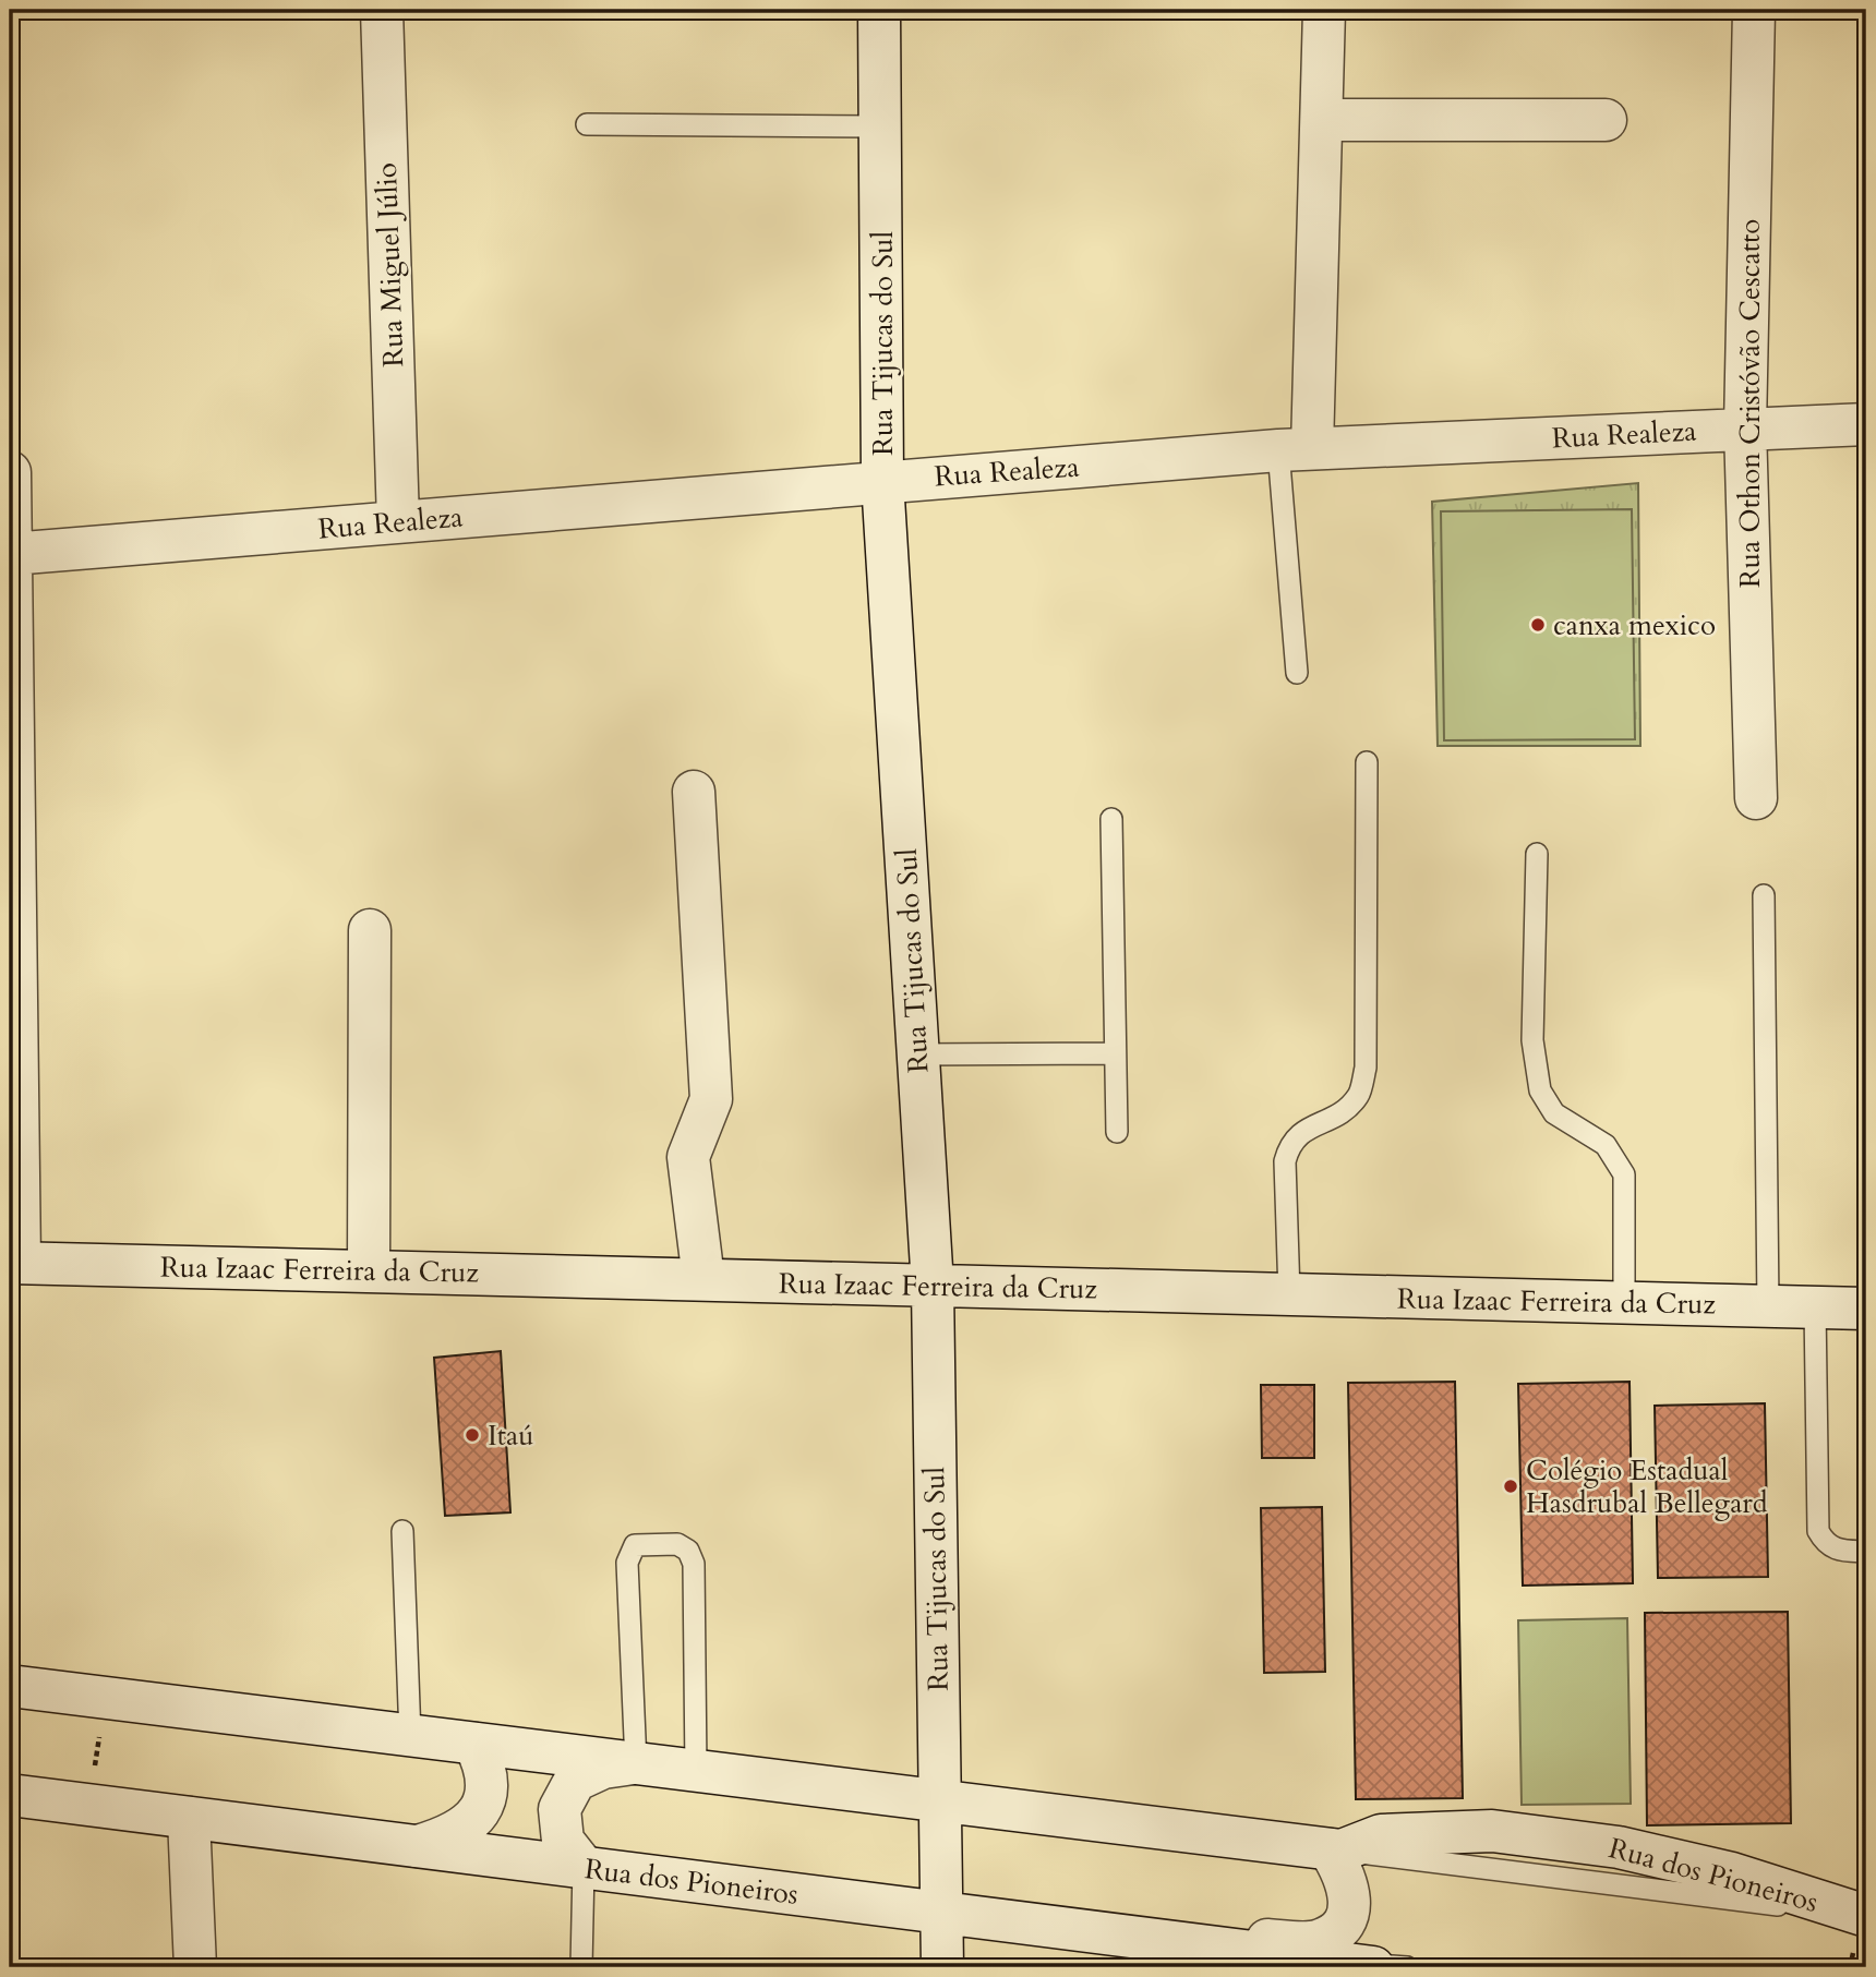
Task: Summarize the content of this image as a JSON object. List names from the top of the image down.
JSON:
{
  "streets": {
    "street": [
      "Rua Miguel Júlio",
      "Rua Tijucas do Sul",
      "Rua Othon Cristóvão Cescatto",
      "Rua Realeza",
      "Rua Izaac Ferreira da Cruz",
      "Rua dos Pioneiros"
    ]
  },
  "crossings": [
    ["Rua Miguel Júlio", "Rua Realeza"],
    ["Rua Tijucas do Sul", "Rua Realeza"],
    ["Rua Tijucas do Sul", "Rua Izaac Ferreira da Cruz"],
    ["Rua Tijucas do Sul", "Rua dos Pioneiros"],
    ["Rua Othon Cristóvão Cescatto", "Rua Realeza"]
  ],
  "places": ["canxa mexico", "Itaú", "Colégio Estadual Hasdrubal Bellegard"]
}
